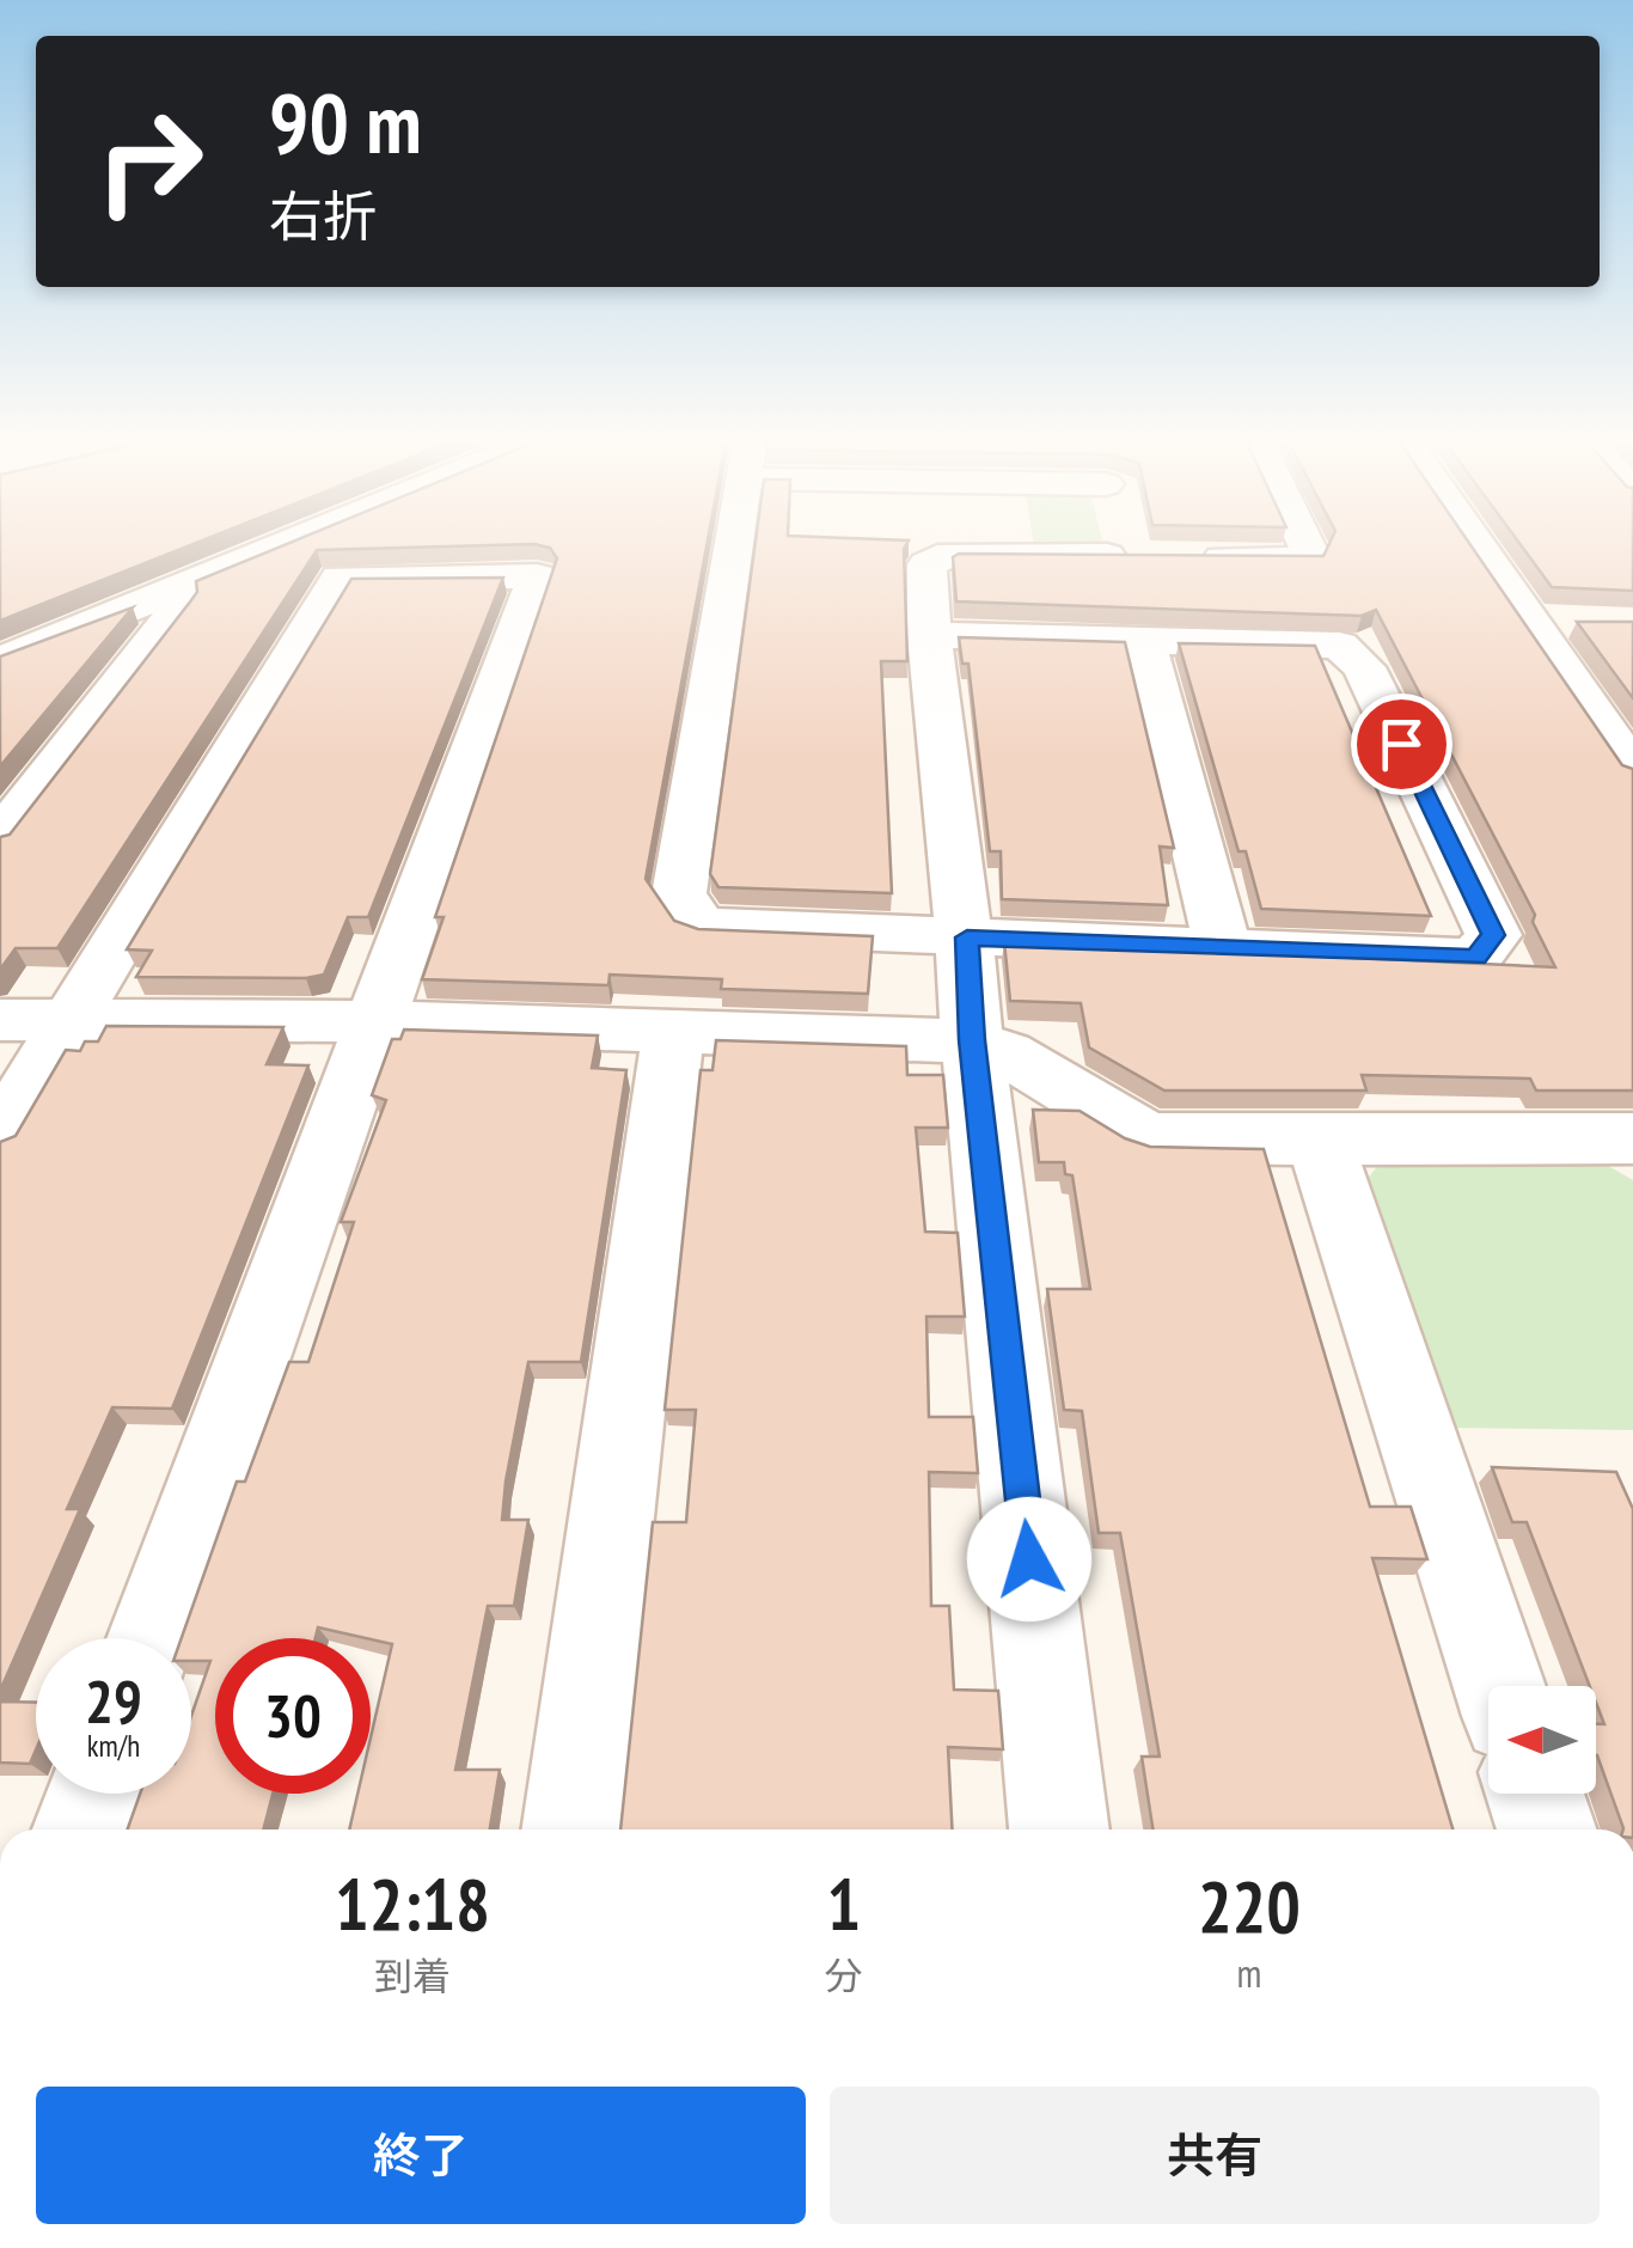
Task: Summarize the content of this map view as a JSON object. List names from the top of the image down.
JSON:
{
  "north": "left",
  "page": {
    "turn": ["90 m", "右折"],
    "speed": "29 km/h",
    "limit": "30",
    "eta": [
      "12:18",
      "到着",
      "1",
      "分",
      "220",
      "m"
    ],
    "buttons": ["終了", "共有"]
  }
}
